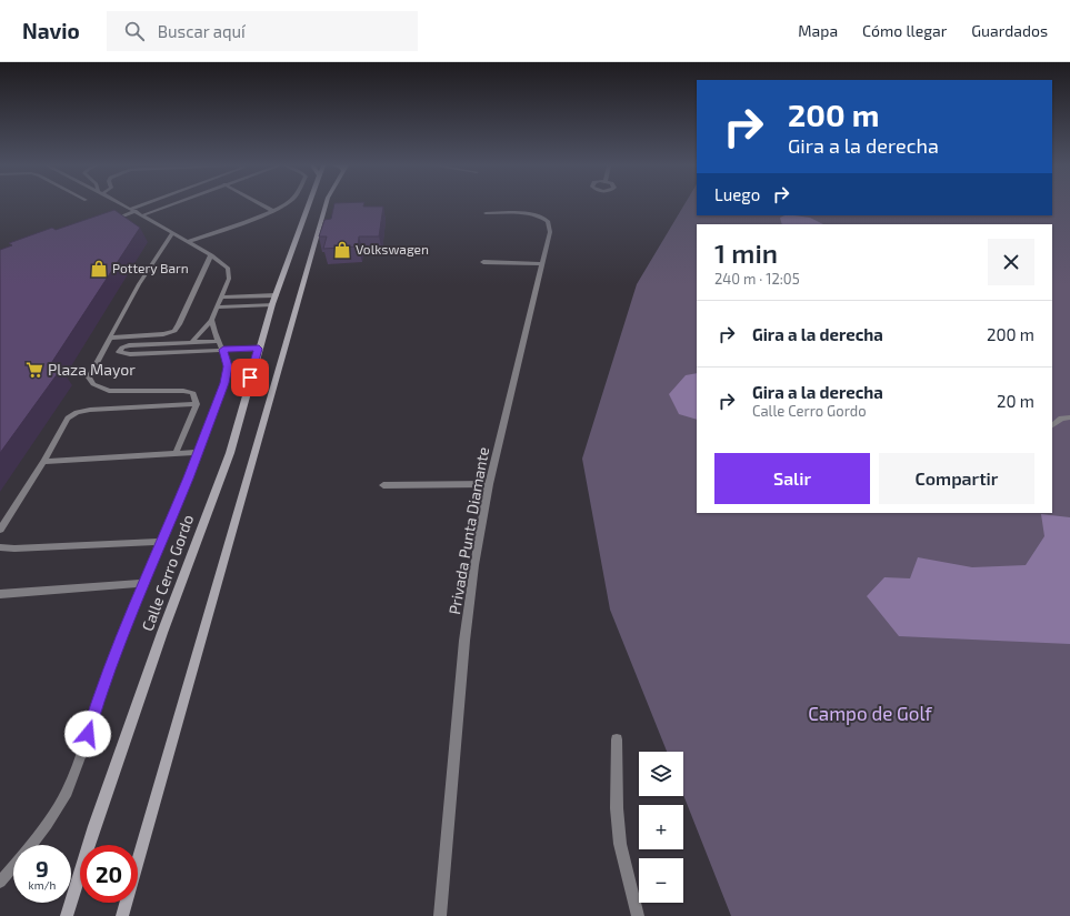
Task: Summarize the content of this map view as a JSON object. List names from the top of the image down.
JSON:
{
  "streets": {
    "main road": ["Calle Cerro Gordo"],
    "street": ["Privada Punta Diamante"]
  },
  "parks": ["Campo de Golf"],
  "places": {
    "shop": ["Volkswagen", "Pottery Barn"],
    "supermarket": ["Plaza Mayor"]
  },
  "page": {
    "header": "Navio",
    "search": "Buscar aquí",
    "nav": ["Mapa", "Cómo llegar", "Guardados"],
    "turn": ["200 m", "Gira a la derecha"],
    "then": "Luego",
    "heading": ["1 min", "240 m · 12:05"],
    "list": [
      {
        "name": "Gira a la derecha",
        "value": "200 m"
      },
      {
        "name": "Gira a la derecha",
        "note": "Calle Cerro Gordo",
        "value": "20 m"
      }
    ],
    "buttons": ["Salir", "Compartir"],
    "map_buttons": ["+", "−"],
    "speed": "9 km/h",
    "limit": "20"
  }
}
